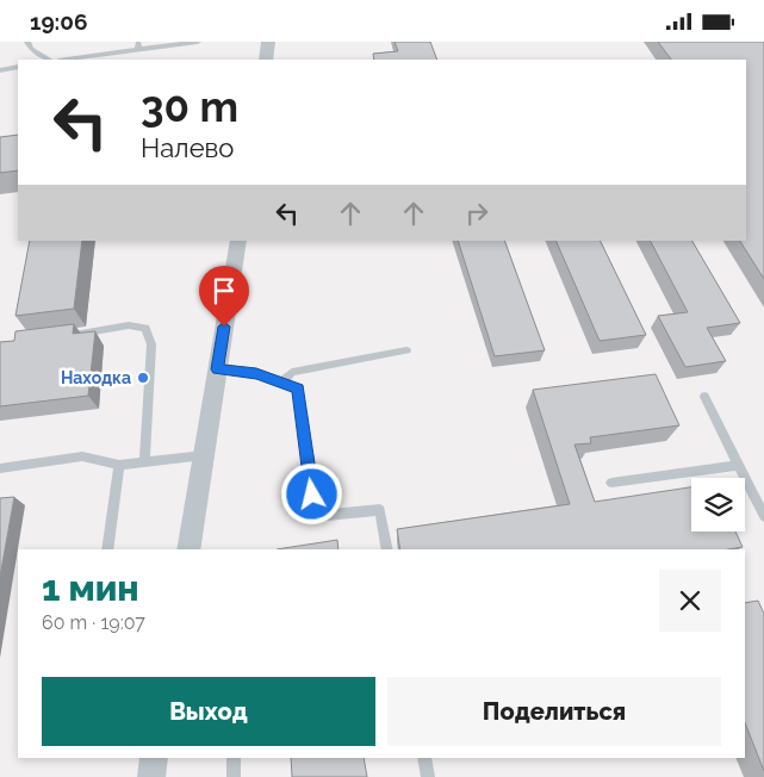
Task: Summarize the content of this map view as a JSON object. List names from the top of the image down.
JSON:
{
  "places": ["Находка"],
  "page": {
    "status": "19:06",
    "turn": ["30 m", "Налево"],
    "heading": ["1 мин", "60 m · 19:07"],
    "buttons": ["Выход", "Поделиться"]
  }
}
